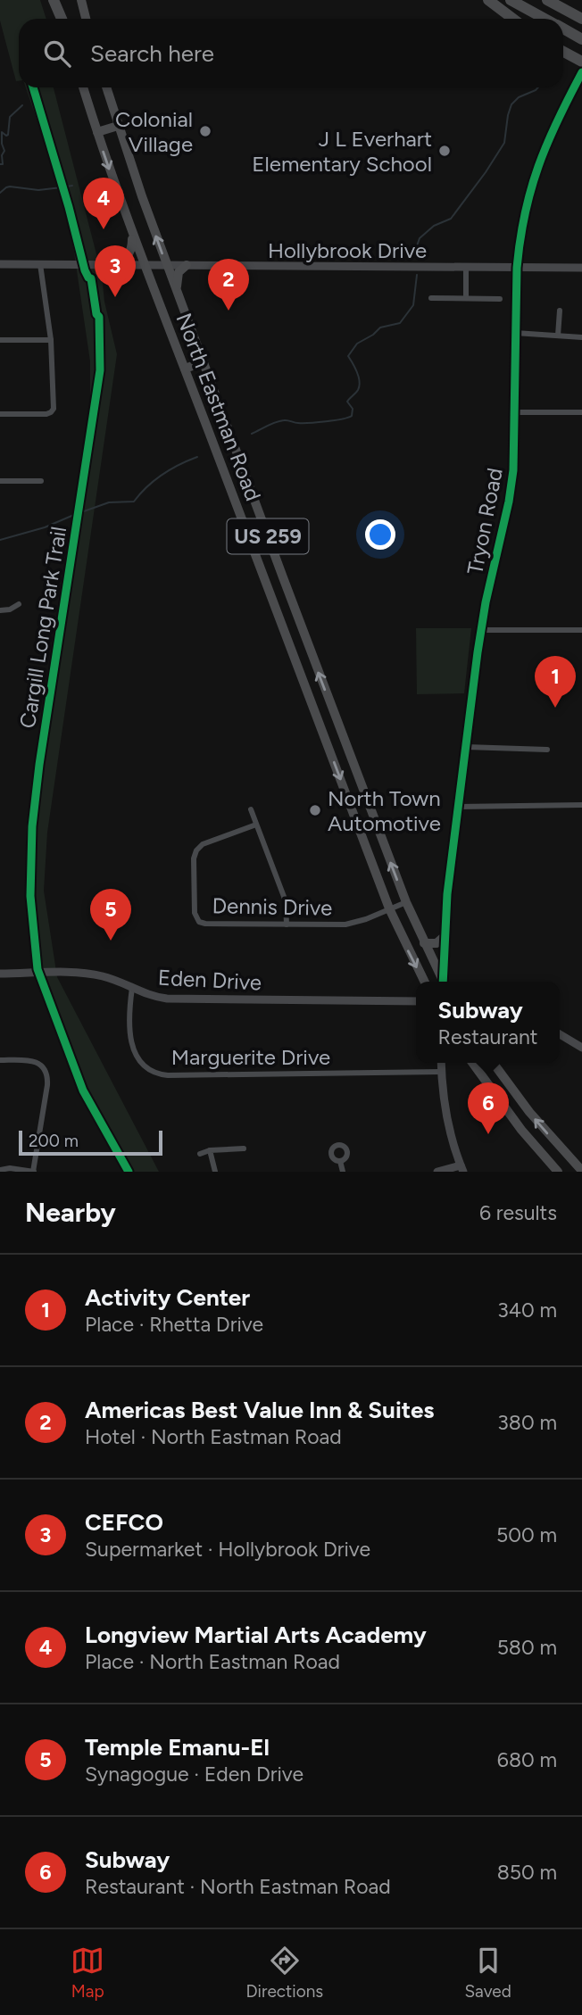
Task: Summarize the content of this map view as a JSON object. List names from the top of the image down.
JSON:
{
  "streets": {
    "main road": ["North Eastman Road", "US 259"],
    "street": [
      "Hollybrook Drive",
      "Tryon Road",
      "Dennis Drive",
      "Eden Drive",
      "Marguerite Drive"
    ],
    "cycle path": ["Cargill Long Park Trail"]
  },
  "crossings": [
    ["Hollybrook Drive", "North Eastman Road"],
    ["Hollybrook Drive", "Tryon Road"],
    ["North Eastman Road", "Dennis Drive"],
    ["Eden Drive", "Marguerite Drive"]
  ],
  "places": ["Colonial Village", "J L Everhart Elementary School", "North Town Automotive"],
  "scale_bar": "200 m",
  "page": {
    "search": "Search here",
    "pins": [
      "4",
      "3",
      "2",
      "1",
      "5",
      "6"
    ],
    "popup": ["Subway", "Restaurant"],
    "scale": "200 m",
    "heading": ["Nearby", "6 results"],
    "list": [
      {
        "mark": "1",
        "name": "Activity Center",
        "note": "Place · Rhetta Drive",
        "value": "340 m"
      },
      {
        "mark": "2",
        "name": "Americas Best Value Inn & Suites",
        "note": "Hotel · North Eastman Road",
        "value": "380 m"
      },
      {
        "mark": "3",
        "name": "CEFCO",
        "note": "Supermarket · Hollybrook Drive",
        "value": "500 m"
      },
      {
        "mark": "4",
        "name": "Longview Martial Arts Academy",
        "note": "Place · North Eastman Road",
        "value": "580 m"
      },
      {
        "mark": "5",
        "name": "Temple Emanu-El",
        "note": "Synagogue · Eden Drive",
        "value": "680 m"
      },
      {
        "mark": "6",
        "name": "Subway",
        "note": "Restaurant · North Eastman Road",
        "value": "850 m"
      }
    ],
    "nav": ["Map", "Directions", "Saved"]
  }
}
